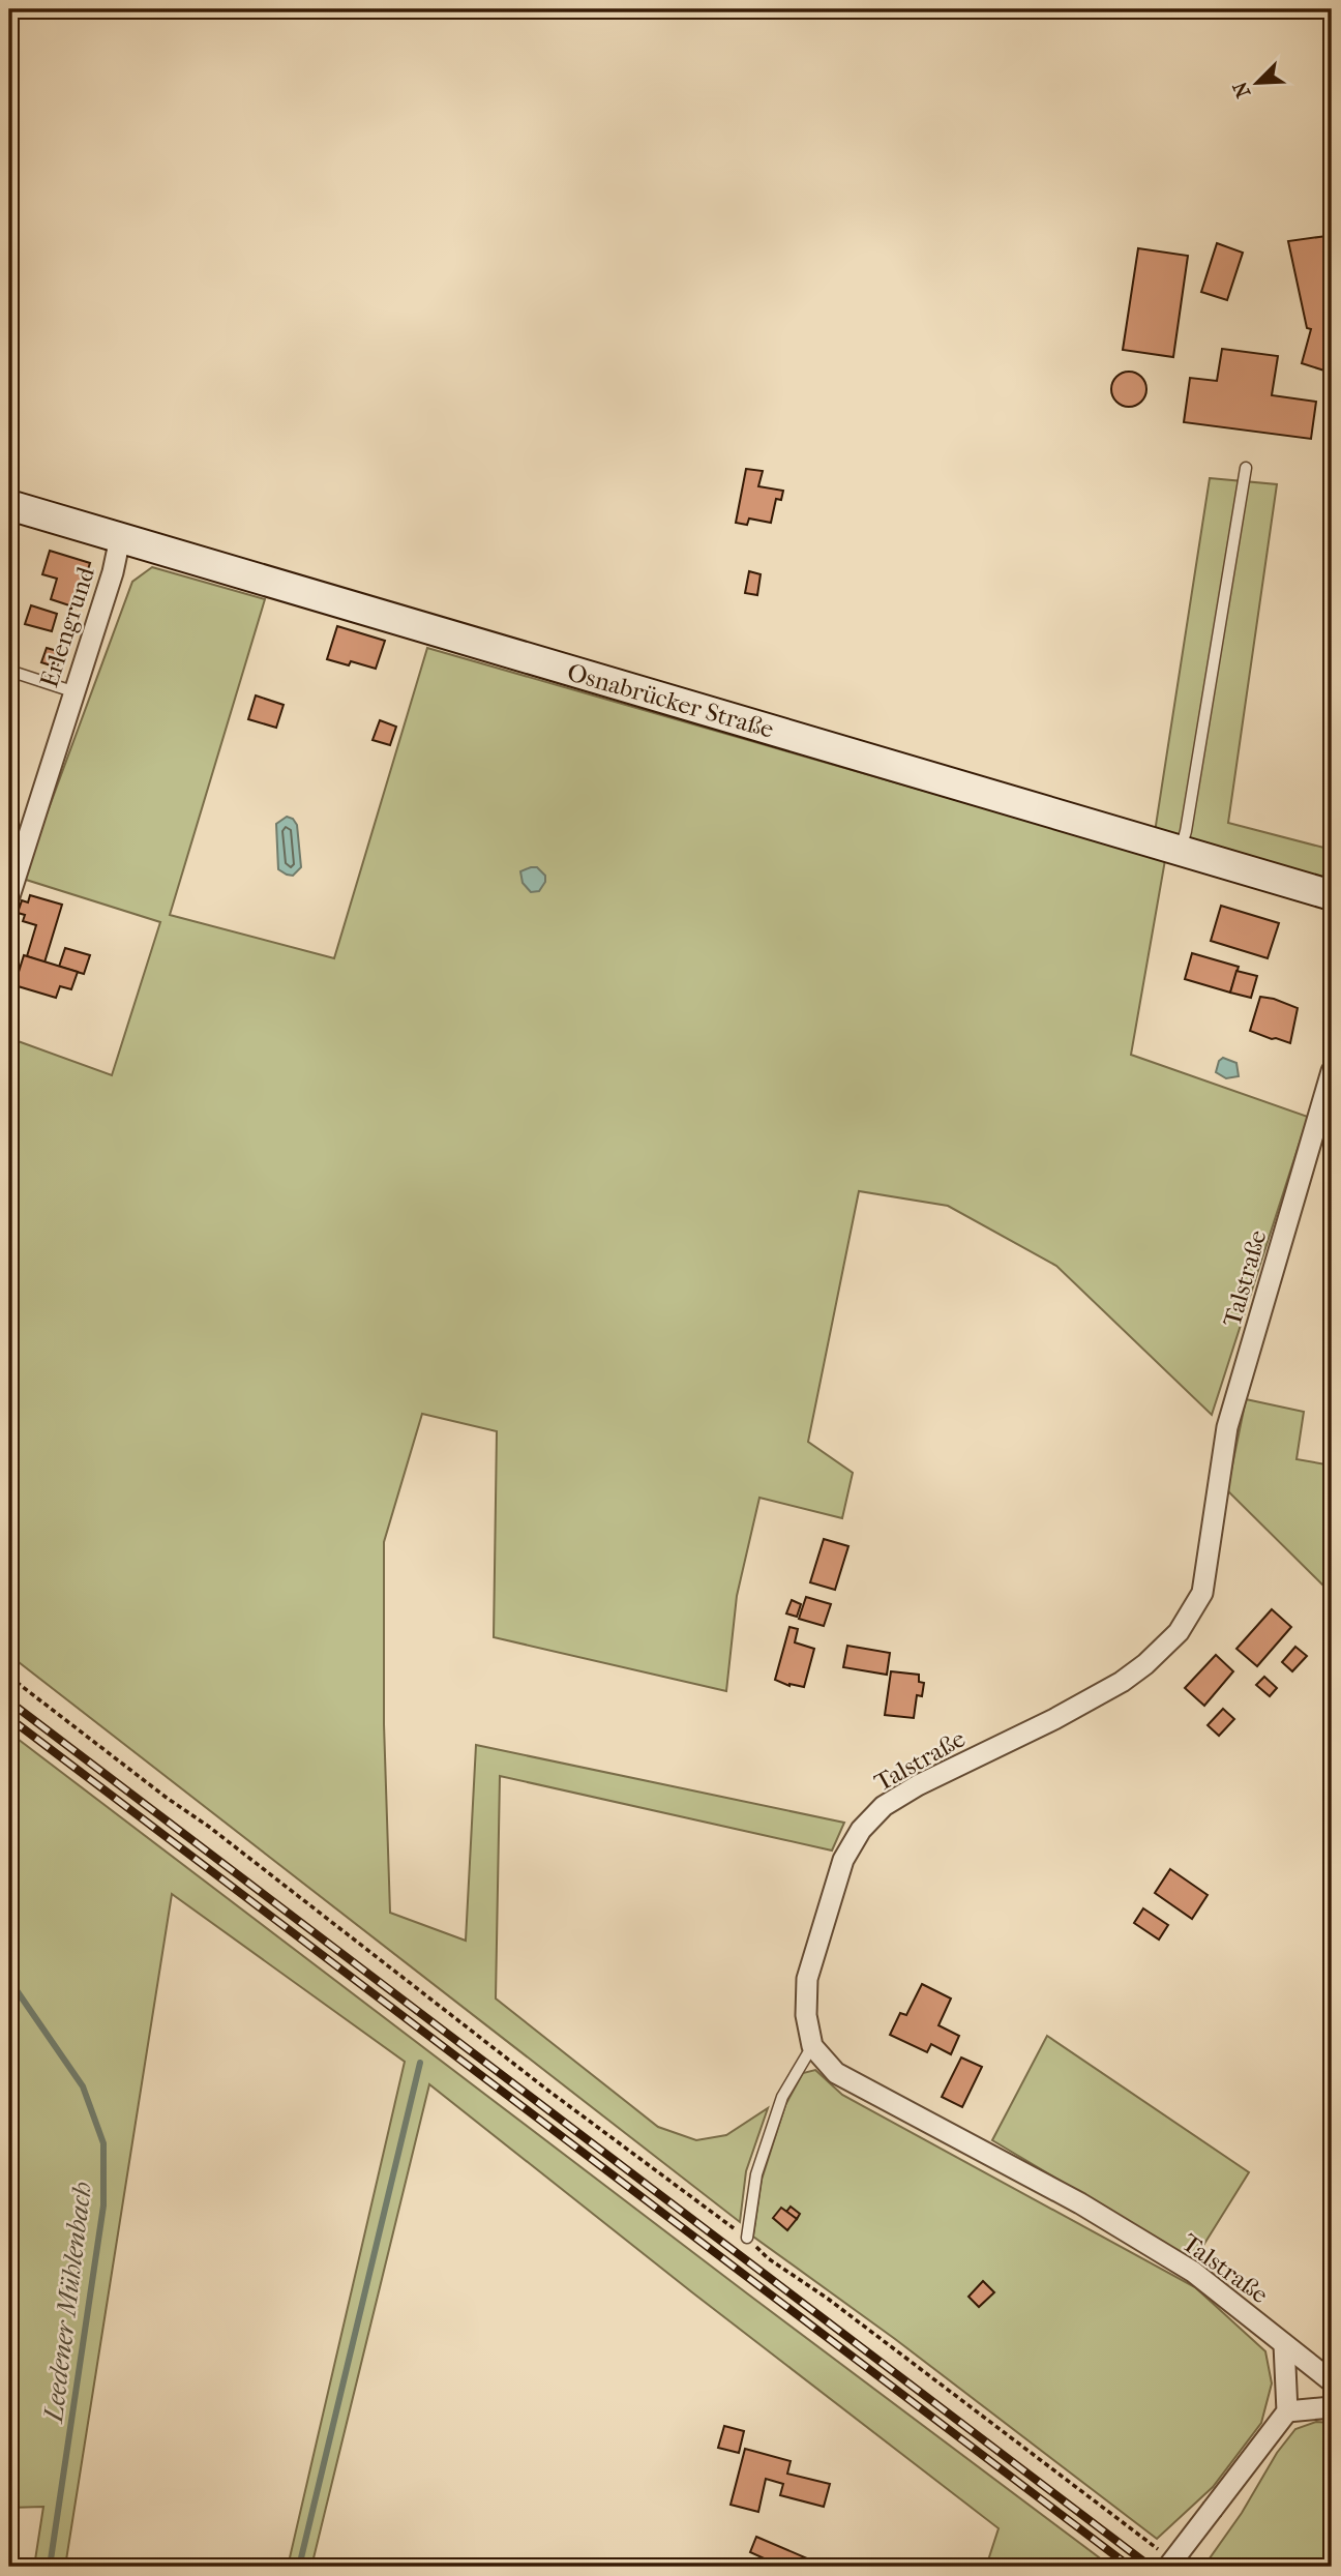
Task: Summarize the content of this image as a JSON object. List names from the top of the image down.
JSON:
{
  "streets": {
    "main road": ["Osnabrücker Straße"],
    "street": ["Erlengrund", "Talstraße"]
  },
  "crossings": [
    ["Erlengrund", "Osnabrücker Straße"]
  ],
  "water": ["Leedener Mühlenbach"],
  "north": "bottom left"
}
